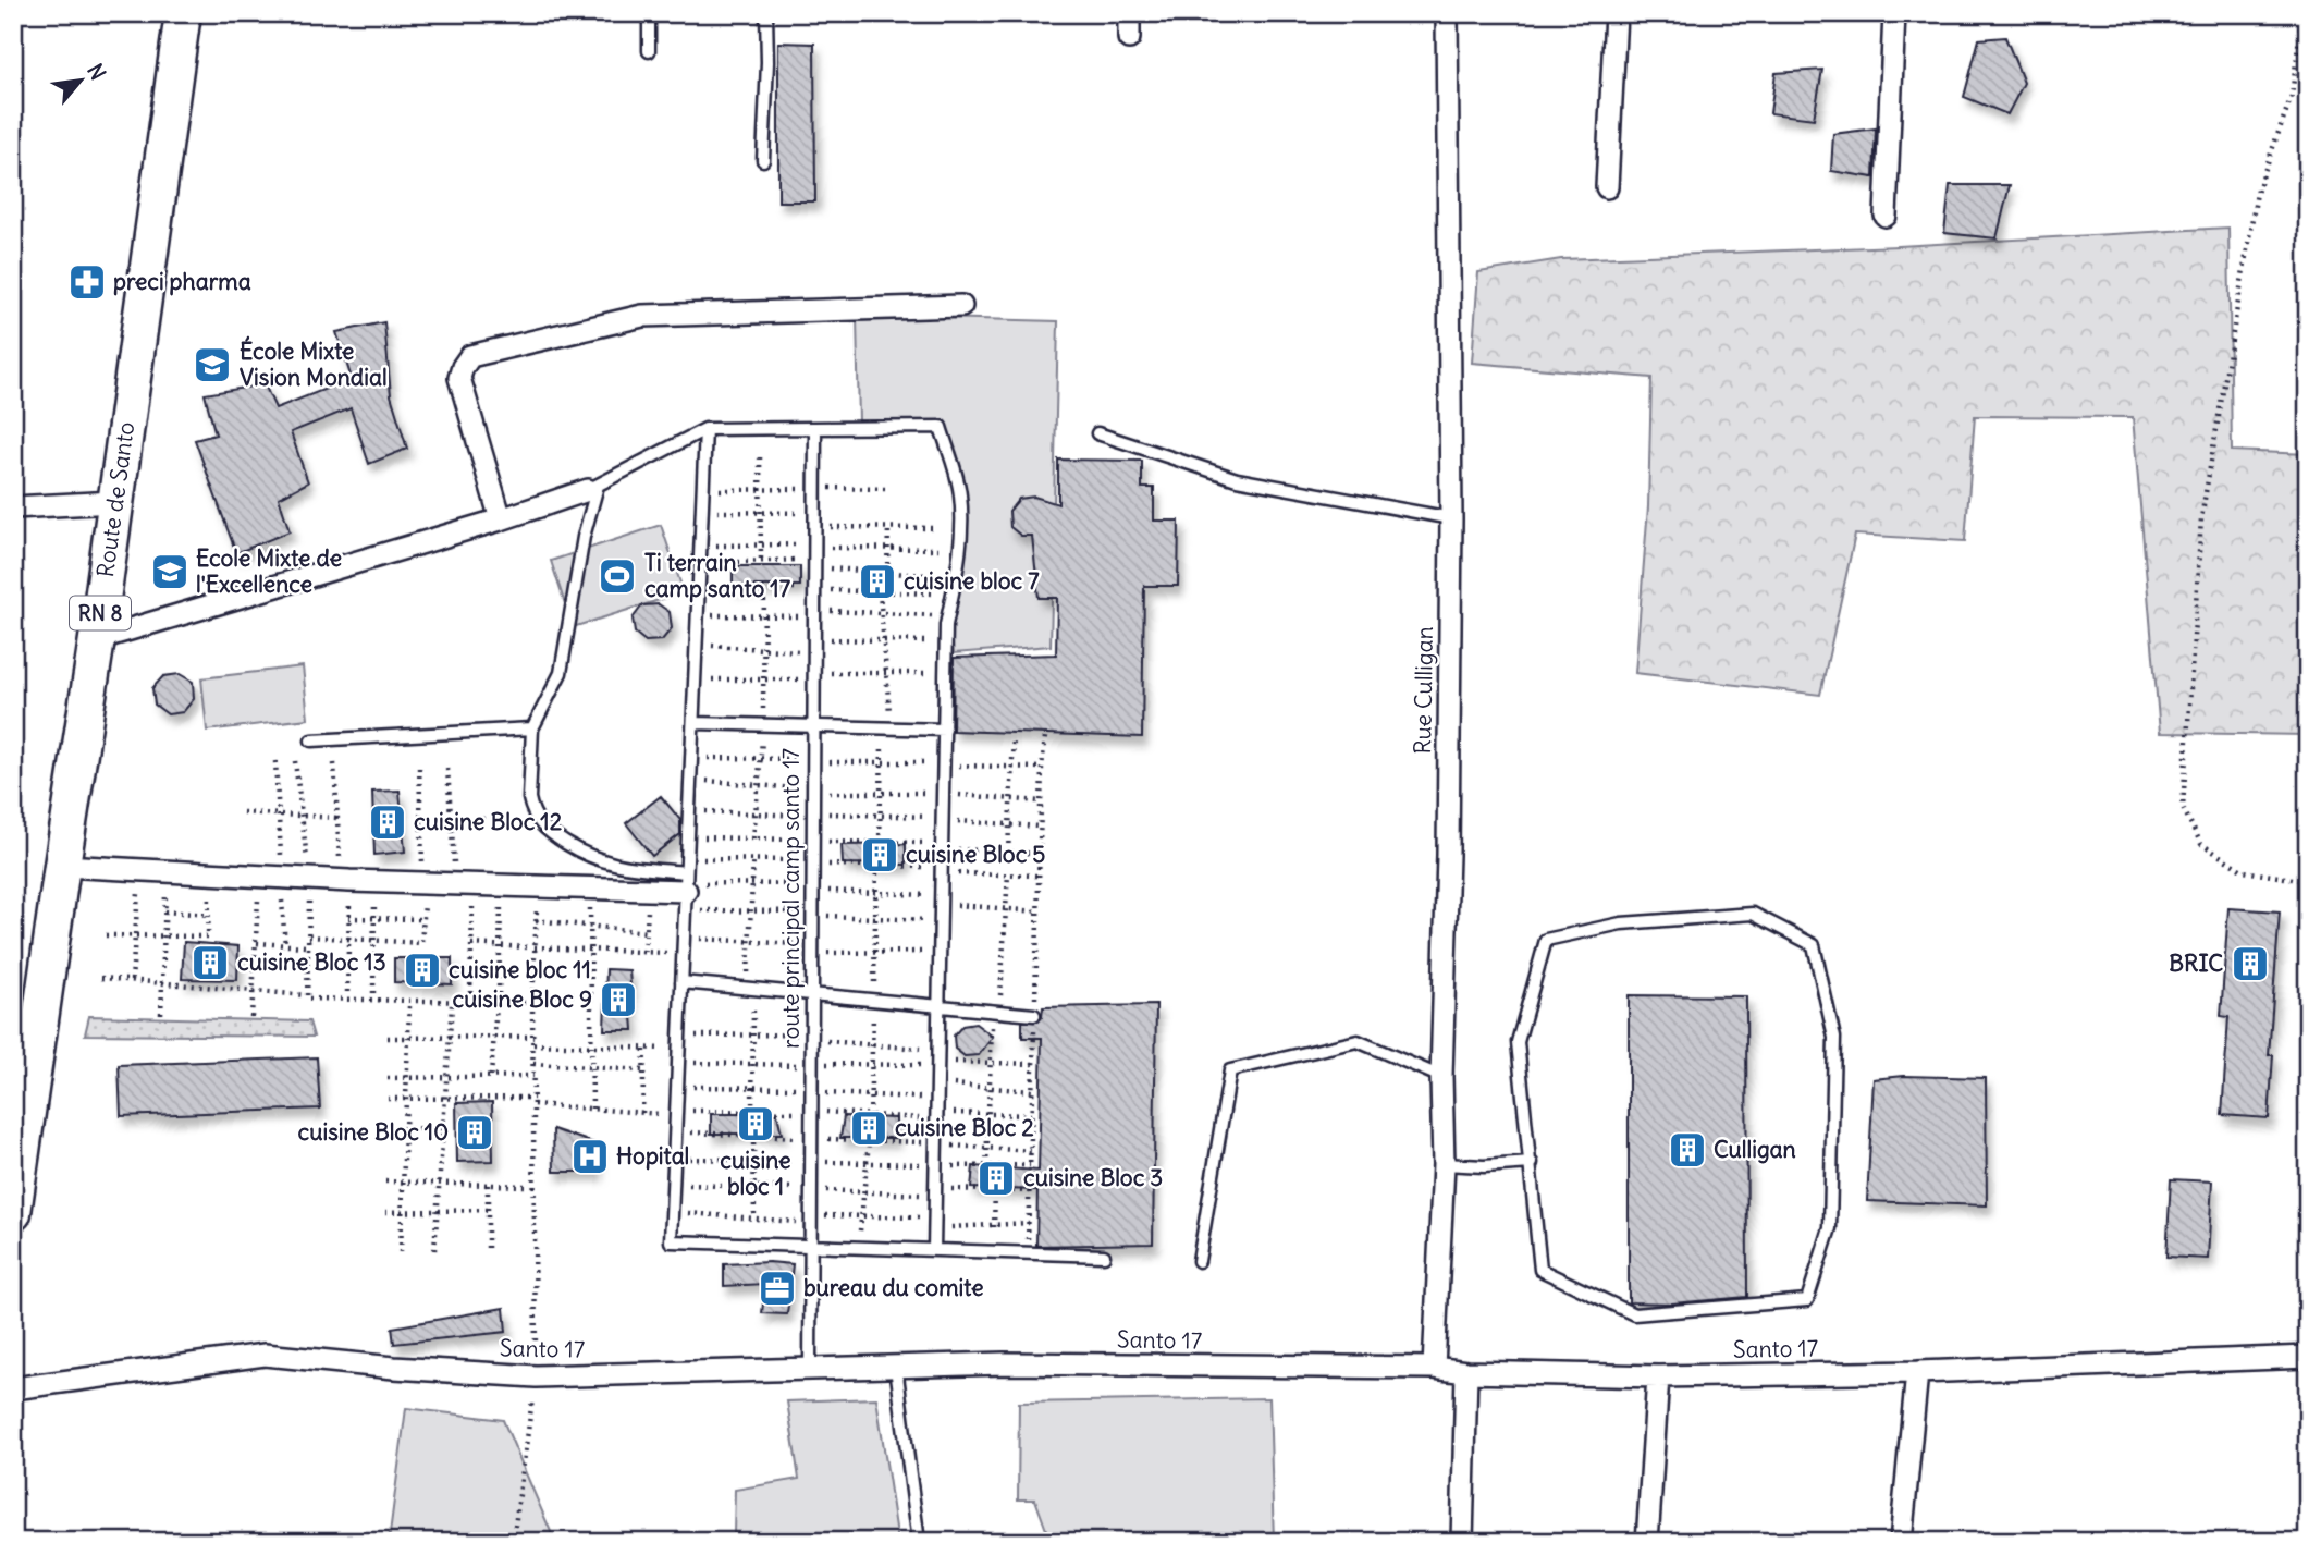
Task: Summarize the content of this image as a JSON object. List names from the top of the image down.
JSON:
{
  "streets": {
    "main road": ["Route de Santo", "RN 8"],
    "street": ["Rue Culligan", "Santo 17"],
    "lane": ["route principal camp santo 17"]
  },
  "crossings": [
    ["Rue Culligan", "Santo 17"],
    ["route principal camp santo 17", "Santo 17"]
  ],
  "places": {
    "pharmacy": ["preci pharma"],
    "school or university": ["École Mixte Vision Mondial", "Ecole Mixte de l'Excellence"],
    "sports": ["Ti terrain camp santo 17"],
    "building": [
      "cuisine bloc 7",
      "cuisine Bloc 12",
      "cuisine Bloc 5",
      "cuisine Bloc 13",
      "BRIC",
      "cuisine bloc 11",
      "cuisine Bloc 9",
      "cuisine bloc 1",
      "cuisine Bloc 2",
      "cuisine Bloc 10",
      "Culligan",
      "cuisine Bloc 3"
    ],
    "hospital": ["Hopital"],
    "office": ["bureau du comite"]
  },
  "north": "top right"
}
